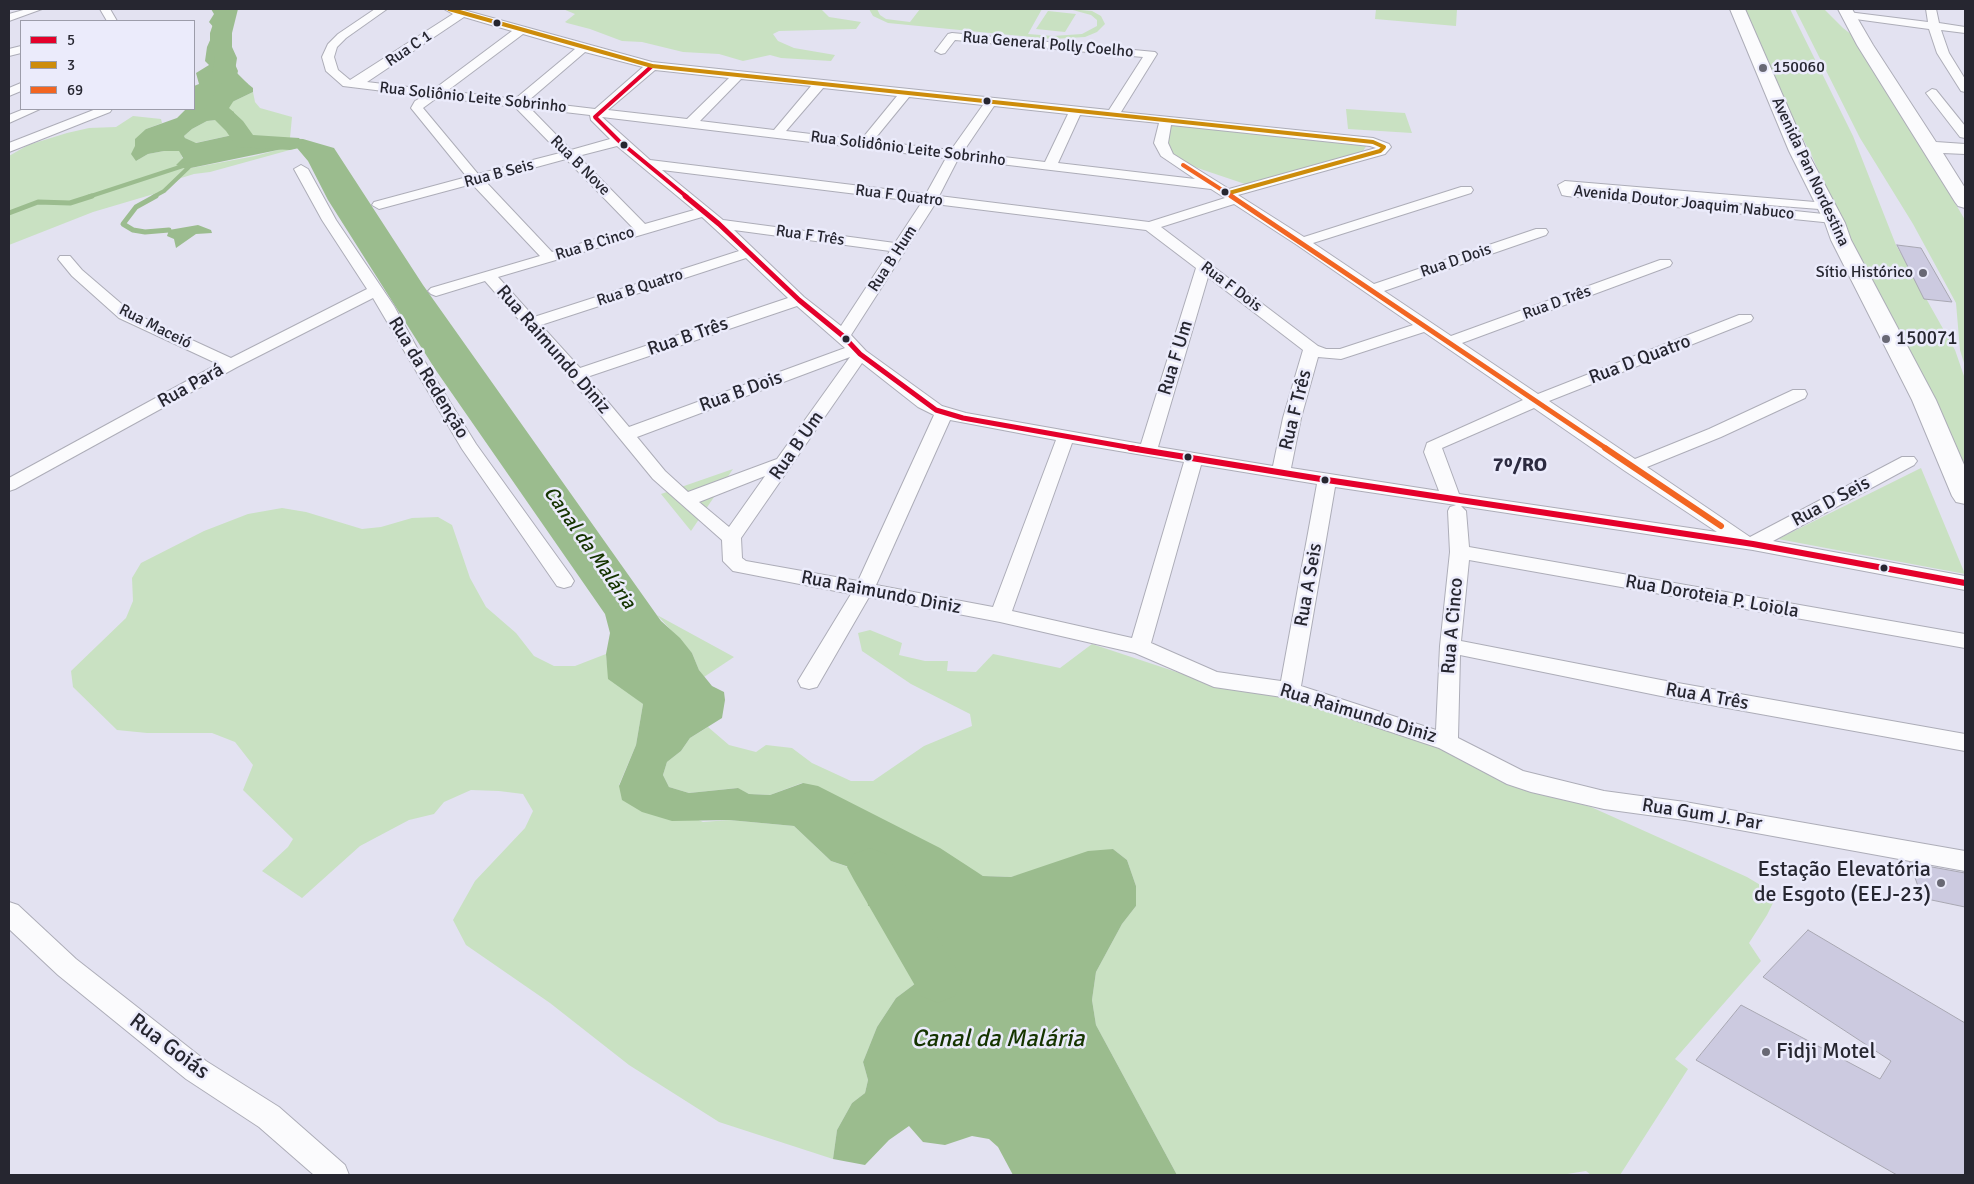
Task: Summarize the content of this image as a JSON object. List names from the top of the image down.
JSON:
{
  "streets": {
    "highway": ["Avenida Pan Nordestina"],
    "street": [
      "Rua General Polly Coelho",
      "Rua C 1",
      "Rua Soliônio Leite Sobrinho",
      "Rua Solidônio Leite Sobrinho",
      "Rua B Nove",
      "Rua B Seis",
      "Rua F Quatro",
      "Avenida Doutor Joaquim Nabuco",
      "Rua F Três",
      "Rua B Cinco",
      "Rua B Hum",
      "Rua D Dois",
      "Rua F Dois",
      "Rua B Quatro",
      "Rua D Três",
      "Rua Maceió",
      "Rua B Três",
      "Rua Raimundo Diniz",
      "Rua F Um",
      "Rua D Quatro",
      "Rua da Redenção",
      "Rua Pará",
      "Rua B Dois",
      "Rua B Um",
      "Rua D Seis",
      "Rua A Seis",
      "Rua Doroteia P. Loiola",
      "Rua A Cinco",
      "Rua A Três",
      "Rua Gum J. Par",
      "Rua Goiás"
    ]
  },
  "crossings": [
    ["Rua C 1", "Rua Soliônio Leite Sobrinho"],
    ["Rua Soliônio Leite Sobrinho", "Rua Solidônio Leite Sobrinho"],
    ["Rua Soliônio Leite Sobrinho", "Rua B Nove"],
    ["Rua Solidônio Leite Sobrinho", "Rua B Hum"],
    ["Rua B Nove", "Rua B Seis"],
    ["Rua B Nove", "Rua B Cinco"],
    ["Avenida Pan Nordestina", "Avenida Doutor Joaquim Nabuco"],
    ["Rua F Quatro", "Rua B Hum"],
    ["Rua F Quatro", "Rua F Dois"],
    ["Rua F Três", "Rua B Hum"],
    ["Rua F Três", "Rua F Dois"],
    ["Rua B Cinco", "Rua Raimundo Diniz"],
    ["Rua F Dois", "Rua F Um"],
    ["Rua B Quatro", "Rua Raimundo Diniz"],
    ["Rua Maceió", "Rua Pará"],
    ["Rua B Três", "Rua Raimundo Diniz"],
    ["Rua Raimundo Diniz", "Rua B Dois"],
    ["Rua Raimundo Diniz", "Rua B Um"],
    ["Rua Raimundo Diniz", "Rua A Seis"],
    ["Rua Raimundo Diniz", "Rua A Cinco"],
    ["Rua Raimundo Diniz", "Rua Gum J. Par"],
    ["Rua D Quatro", "Rua A Cinco"],
    ["Rua da Redenção", "Rua Pará"],
    ["Rua B Dois", "Rua B Um"],
    ["Rua Doroteia P. Loiola", "Rua A Cinco"],
    ["Rua A Cinco", "Rua A Três"],
    ["Rua A Cinco", "Rua Gum J. Par"]
  ],
  "districts": ["7º/RO"],
  "water": ["Canal da Malária"],
  "places": [
    "150060",
    "Sítio Histórico",
    "150071",
    "Estação Elevatória de Esgoto (EEJ-23)",
    "Fidji Motel"
  ],
  "lines": ["transit line 3", "transit line 5", "transit line 69"],
  "legend": ["5", "3", "69"]
}
